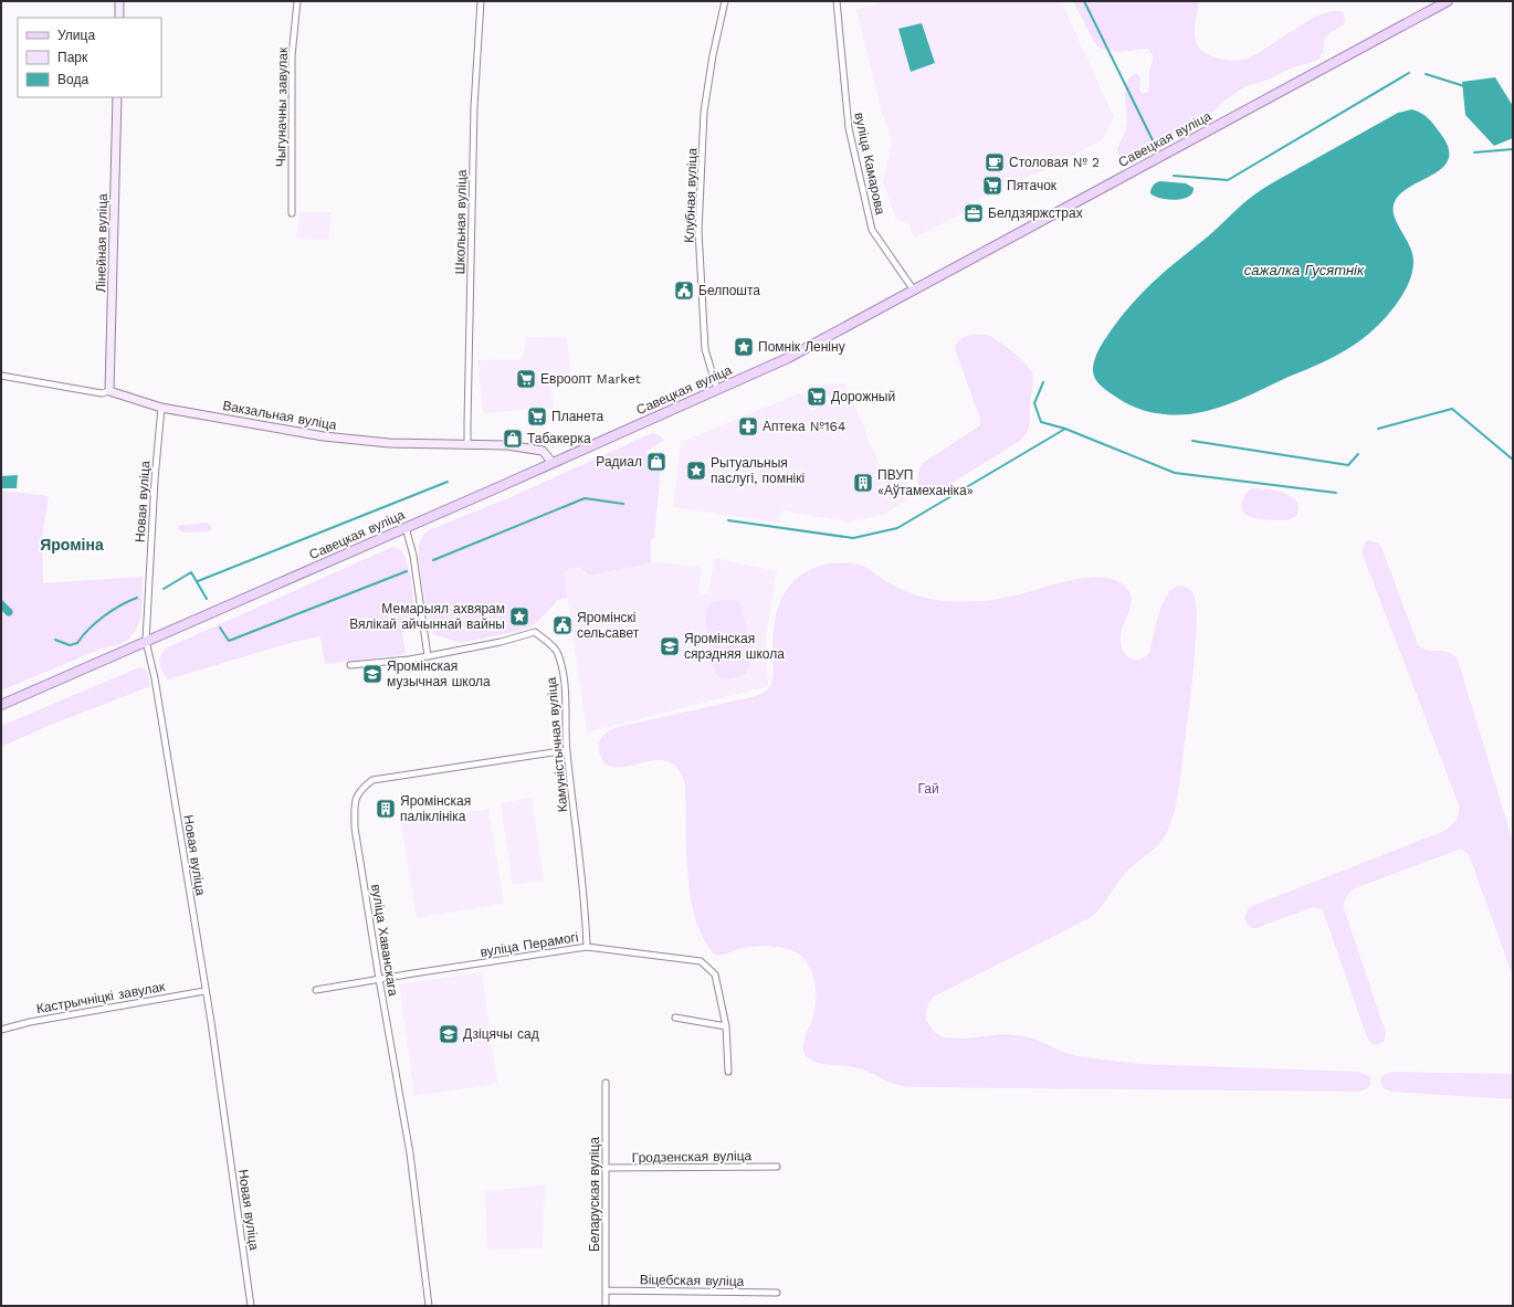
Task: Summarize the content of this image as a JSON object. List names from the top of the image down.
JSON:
{
  "streets": {
    "main road": ["Савецкая вуліца"],
    "street": [
      "Чыгуначны завулак",
      "вуліца Камарова",
      "Клубная вуліца",
      "Школьная вуліца",
      "Лінейная вуліца",
      "Вакзальная вуліца",
      "Новая вуліца",
      "Камуністычная вуліца",
      "вуліца Хаванскага",
      "вуліца Перамогі",
      "Кастрычніцкі завулак",
      "Гродзенская вуліца",
      "Беларуская вуліца",
      "Віцебская вуліца"
    ]
  },
  "crossings": [
    ["Савецкая вуліца", "вуліца Камарова"],
    ["Савецкая вуліца", "Клубная вуліца"],
    ["Савецкая вуліца", "Вакзальная вуліца"],
    ["Савецкая вуліца", "Новая вуліца"],
    ["Школьная вуліца", "Вакзальная вуліца"],
    ["Лінейная вуліца", "Вакзальная вуліца"],
    ["Вакзальная вуліца", "Новая вуліца"],
    ["Новая вуліца", "Кастрычніцкі завулак"],
    ["Камуністычная вуліца", "вуліца Хаванскага"],
    ["Камуністычная вуліца", "вуліца Перамогі"],
    ["вуліца Хаванскага", "вуліца Перамогі"],
    ["Гродзенская вуліца", "Беларуская вуліца"],
    ["Беларуская вуліца", "Віцебская вуліца"]
  ],
  "districts": ["Яроміна"],
  "water": ["сажалка Гусятнік"],
  "parks": ["Гай"],
  "places": {
    "cafe": ["Столовая № 2"],
    "supermarket": [
      "Пятачок",
      "Евроопт Market",
      "Дорожный",
      "Планета"
    ],
    "office": ["Белдзяржстрах"],
    "public building": ["Белпошта", "Яромінскі сельсавет"],
    "place": ["Помнік Леніну", "Рытуальныя паслугі, помнікі", "Мемарыял ахвярам Вялікай айчыннай вайны"],
    "pharmacy": ["Аптека №164"],
    "shop": ["Табакерка", "Радиал"],
    "building": ["ПВУП «Аўтамеханіка»", "Яромінская паліклініка"],
    "school or university": ["Яромінская сярэдняя школа", "Яромінская музычная школа", "Дзіцячы сад"]
  },
  "legend": ["Улица", "Парк", "Вода"]
}
